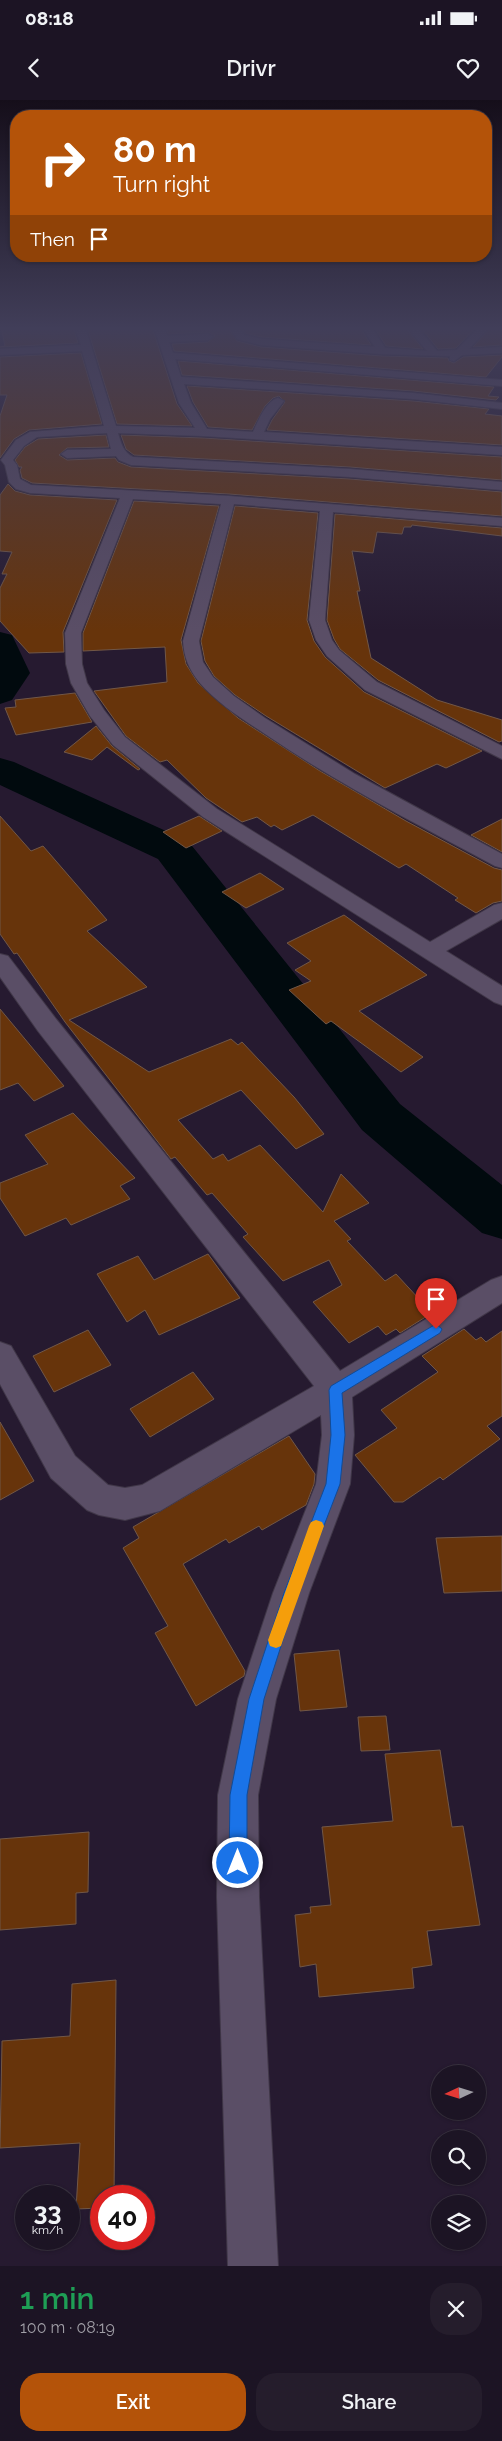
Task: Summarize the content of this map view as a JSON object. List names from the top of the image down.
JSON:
{
  "north": "left",
  "page": {
    "status": "08:18",
    "header": "Drivr",
    "turn": ["80 m", "Turn right"],
    "then": "Then",
    "speed": "33 km/h",
    "limit": "40",
    "heading": ["1 min", "100 m · 08:19"],
    "buttons": ["Exit", "Share"]
  }
}
